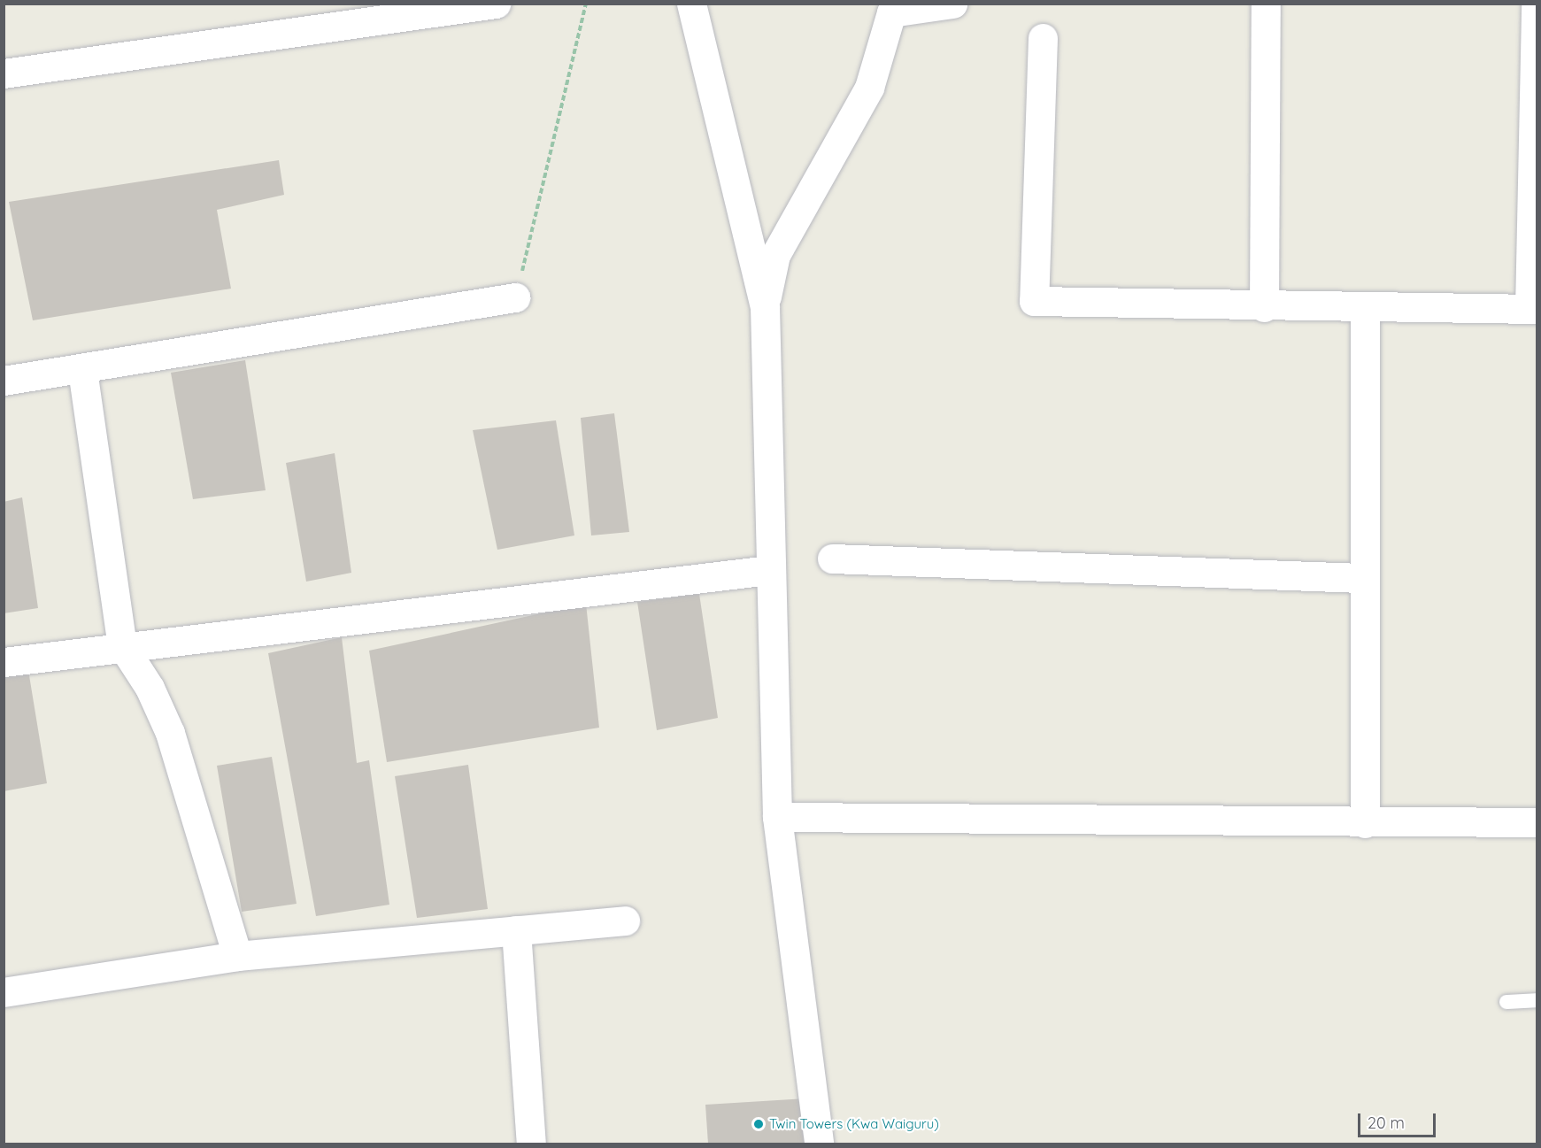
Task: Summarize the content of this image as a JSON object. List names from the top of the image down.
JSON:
{
  "places": ["Twin Towers (Kwa Waiguru)"],
  "scale_bar": "20 m"
}
